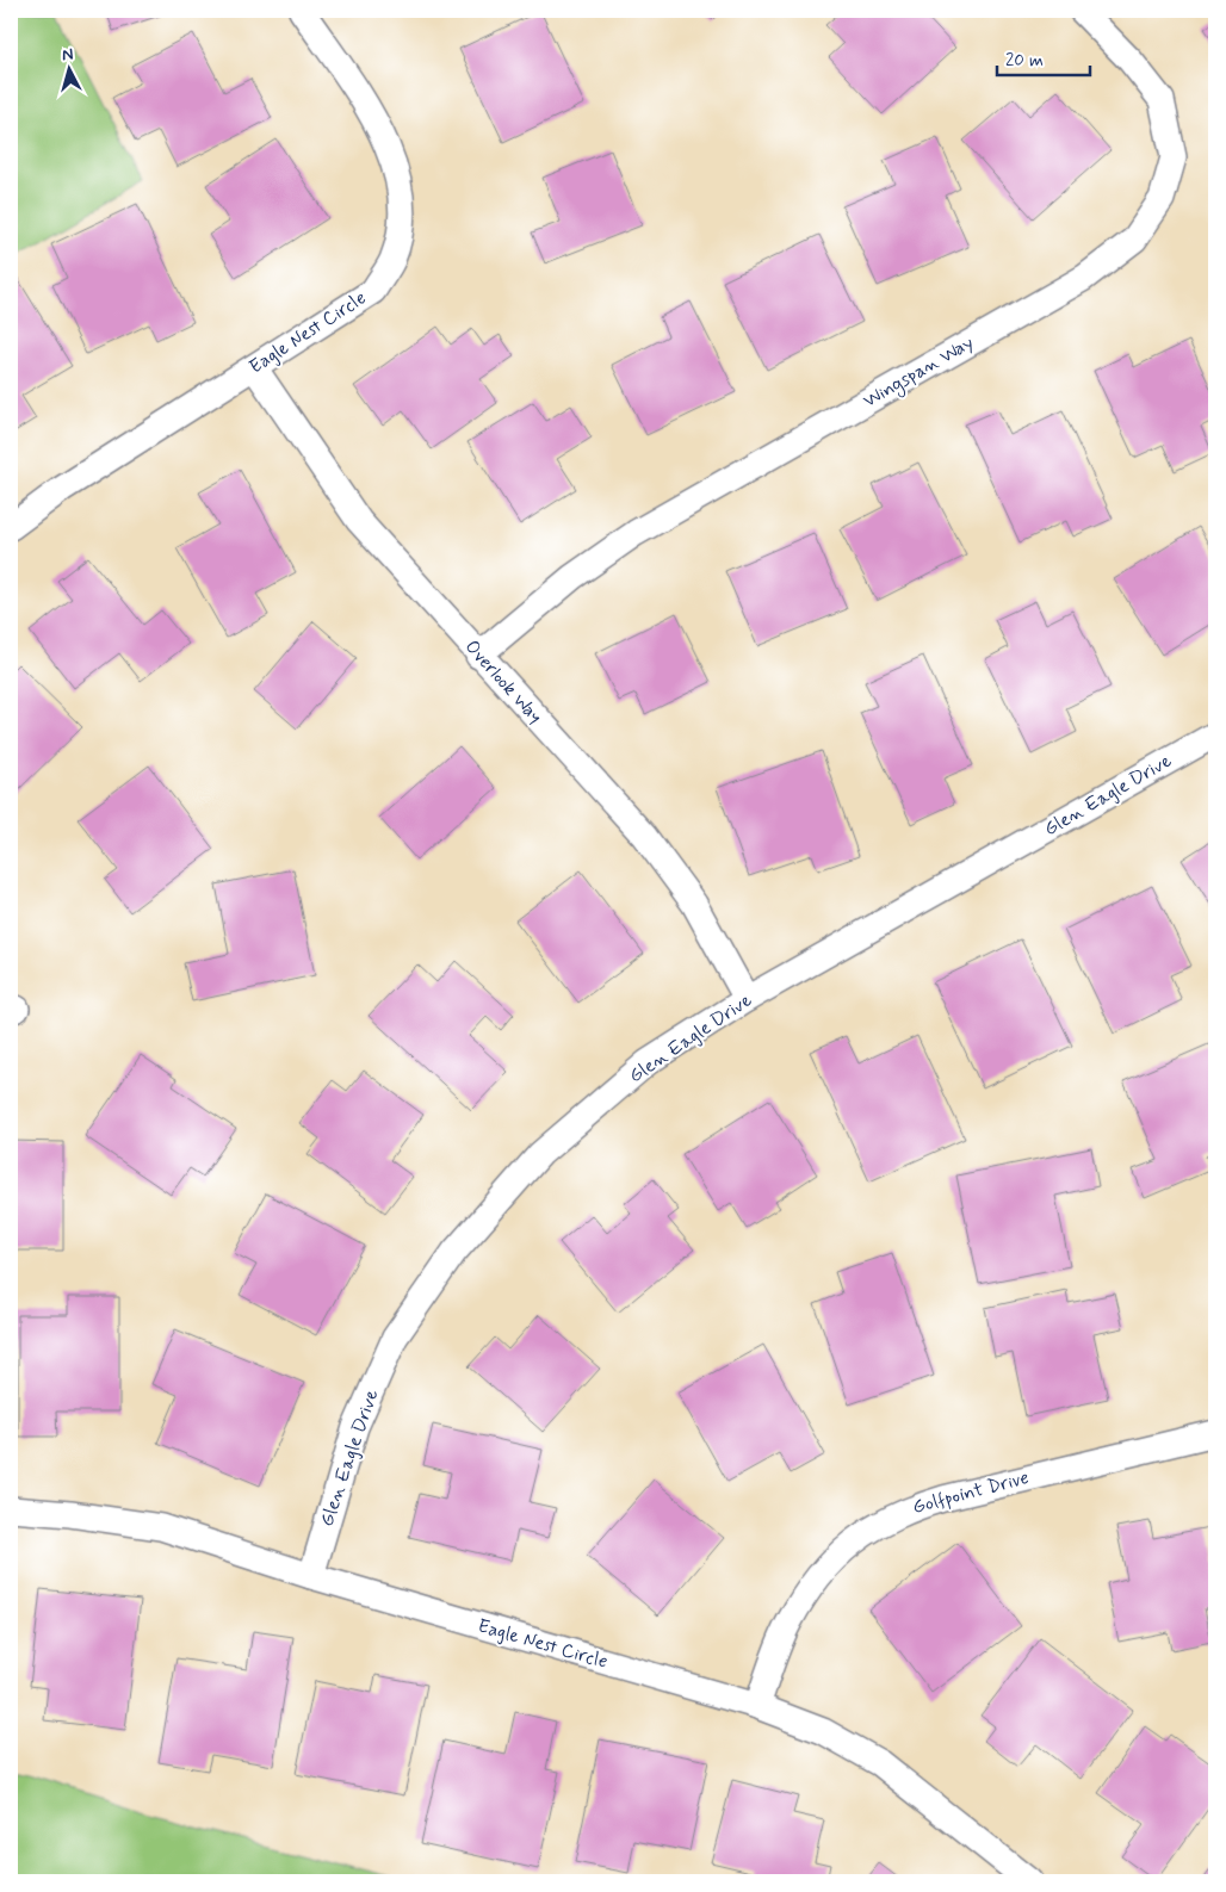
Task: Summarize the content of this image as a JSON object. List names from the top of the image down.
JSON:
{
  "streets": {
    "street": [
      "Eagle Nest Circle",
      "Wingspan Way",
      "Overlook Way",
      "Glen Eagle Drive",
      "Golfpoint Drive"
    ]
  },
  "crossings": [
    ["Eagle Nest Circle", "Overlook Way"],
    ["Eagle Nest Circle", "Glen Eagle Drive"],
    ["Eagle Nest Circle", "Golfpoint Drive"],
    ["Wingspan Way", "Overlook Way"],
    ["Overlook Way", "Glen Eagle Drive"]
  ],
  "scale_bar": "20 m",
  "north": "top"
}
